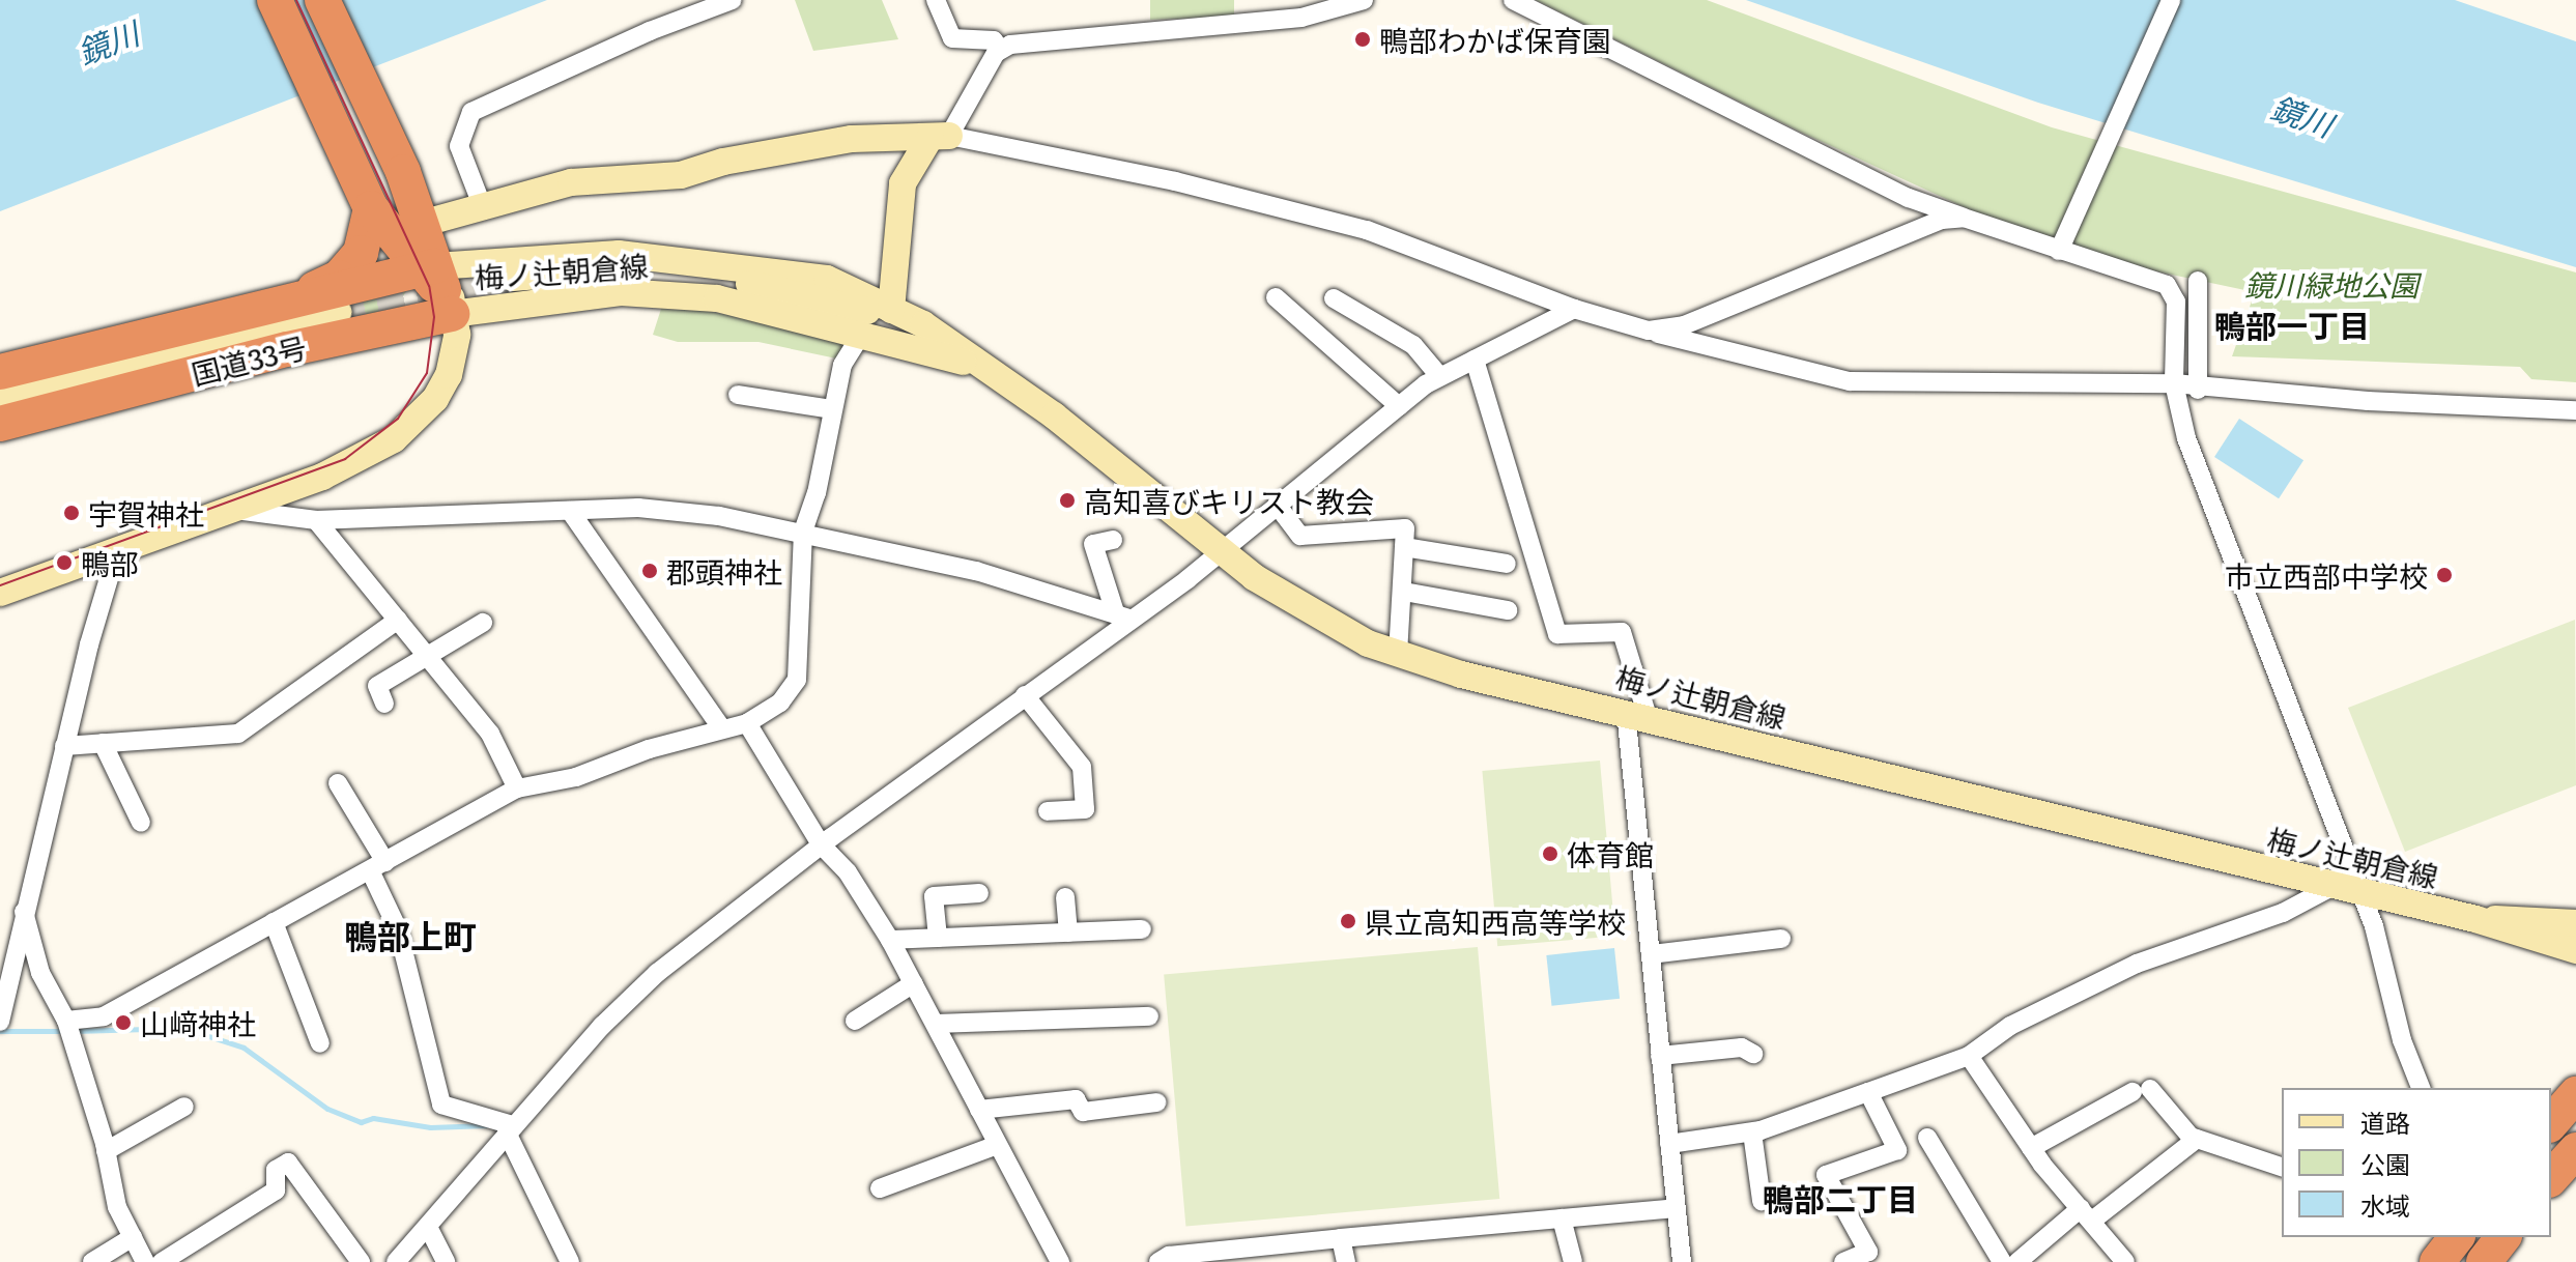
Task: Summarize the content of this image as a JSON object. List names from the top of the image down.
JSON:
{
  "streets": {
    "highway": ["国道33号"],
    "main road": ["梅ノ辻朝倉線"]
  },
  "crossings": [
    ["梅ノ辻朝倉線", "国道33号"]
  ],
  "districts": ["鴨部一丁目", "鴨部上町", "鴨部二丁目"],
  "water": ["鏡川"],
  "parks": ["鏡川緑地公園"],
  "places": [
    "鴨部わかば保育園",
    "高知喜びキリスト教会",
    "宇賀神社",
    "鴨部",
    "郡頭神社",
    "市立西部中学校",
    "体育館",
    "県立高知西高等学校",
    "山﨑神社"
  ],
  "legend": ["道路", "公園", "水域"]
}
